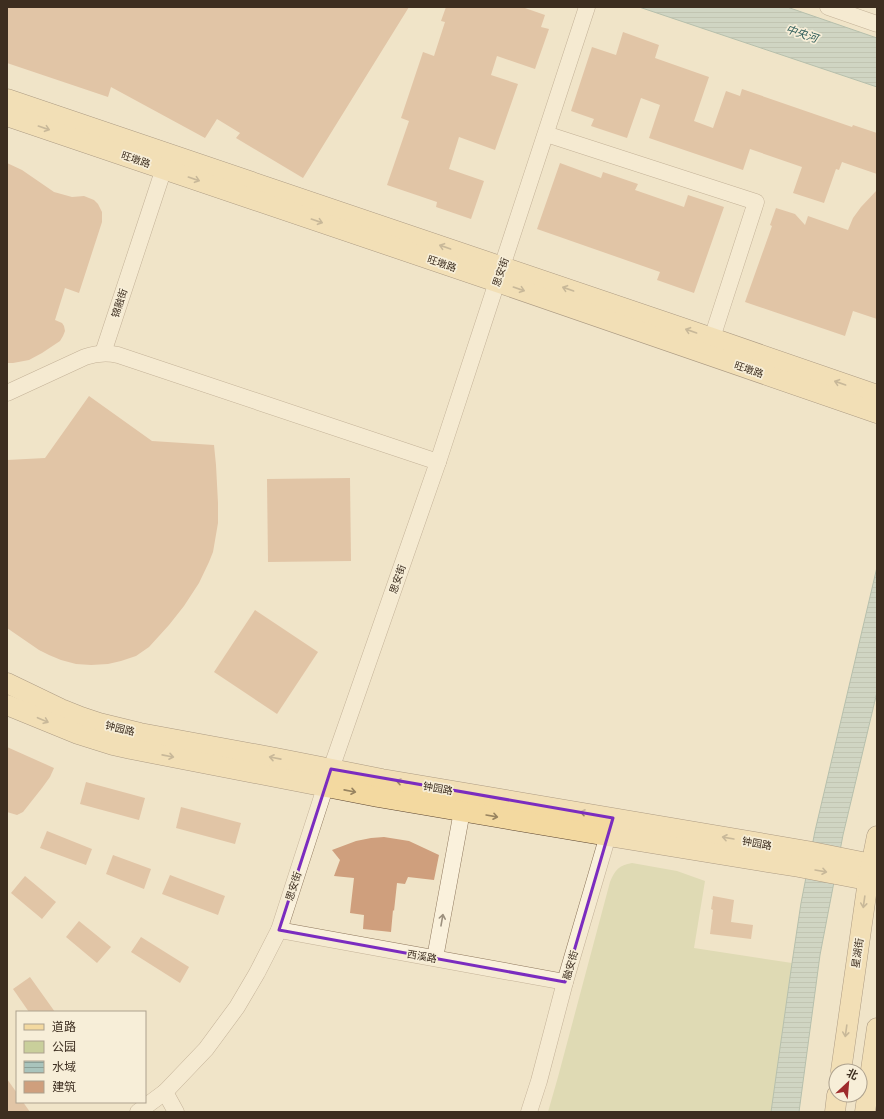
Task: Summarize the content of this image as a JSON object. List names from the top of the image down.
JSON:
{
  "streets": {
    "main road": ["旺墩路", "钟园路", "星湖街"],
    "street": [
      "思安街",
      "锦融街",
      "西溪路",
      "融安街"
    ]
  },
  "crossings": [
    ["旺墩路", "思安街"],
    ["旺墩路", "锦融街"],
    ["思安街", "钟园路"],
    ["思安街", "西溪路"],
    ["钟园路", "星湖街"],
    ["钟园路", "融安街"],
    ["西溪路", "融安街"]
  ],
  "one_way": ["星湖街"],
  "water": ["中央河"],
  "legend": [
    "道路",
    "公园",
    "水域",
    "建筑"
  ],
  "north": "top right"
}
